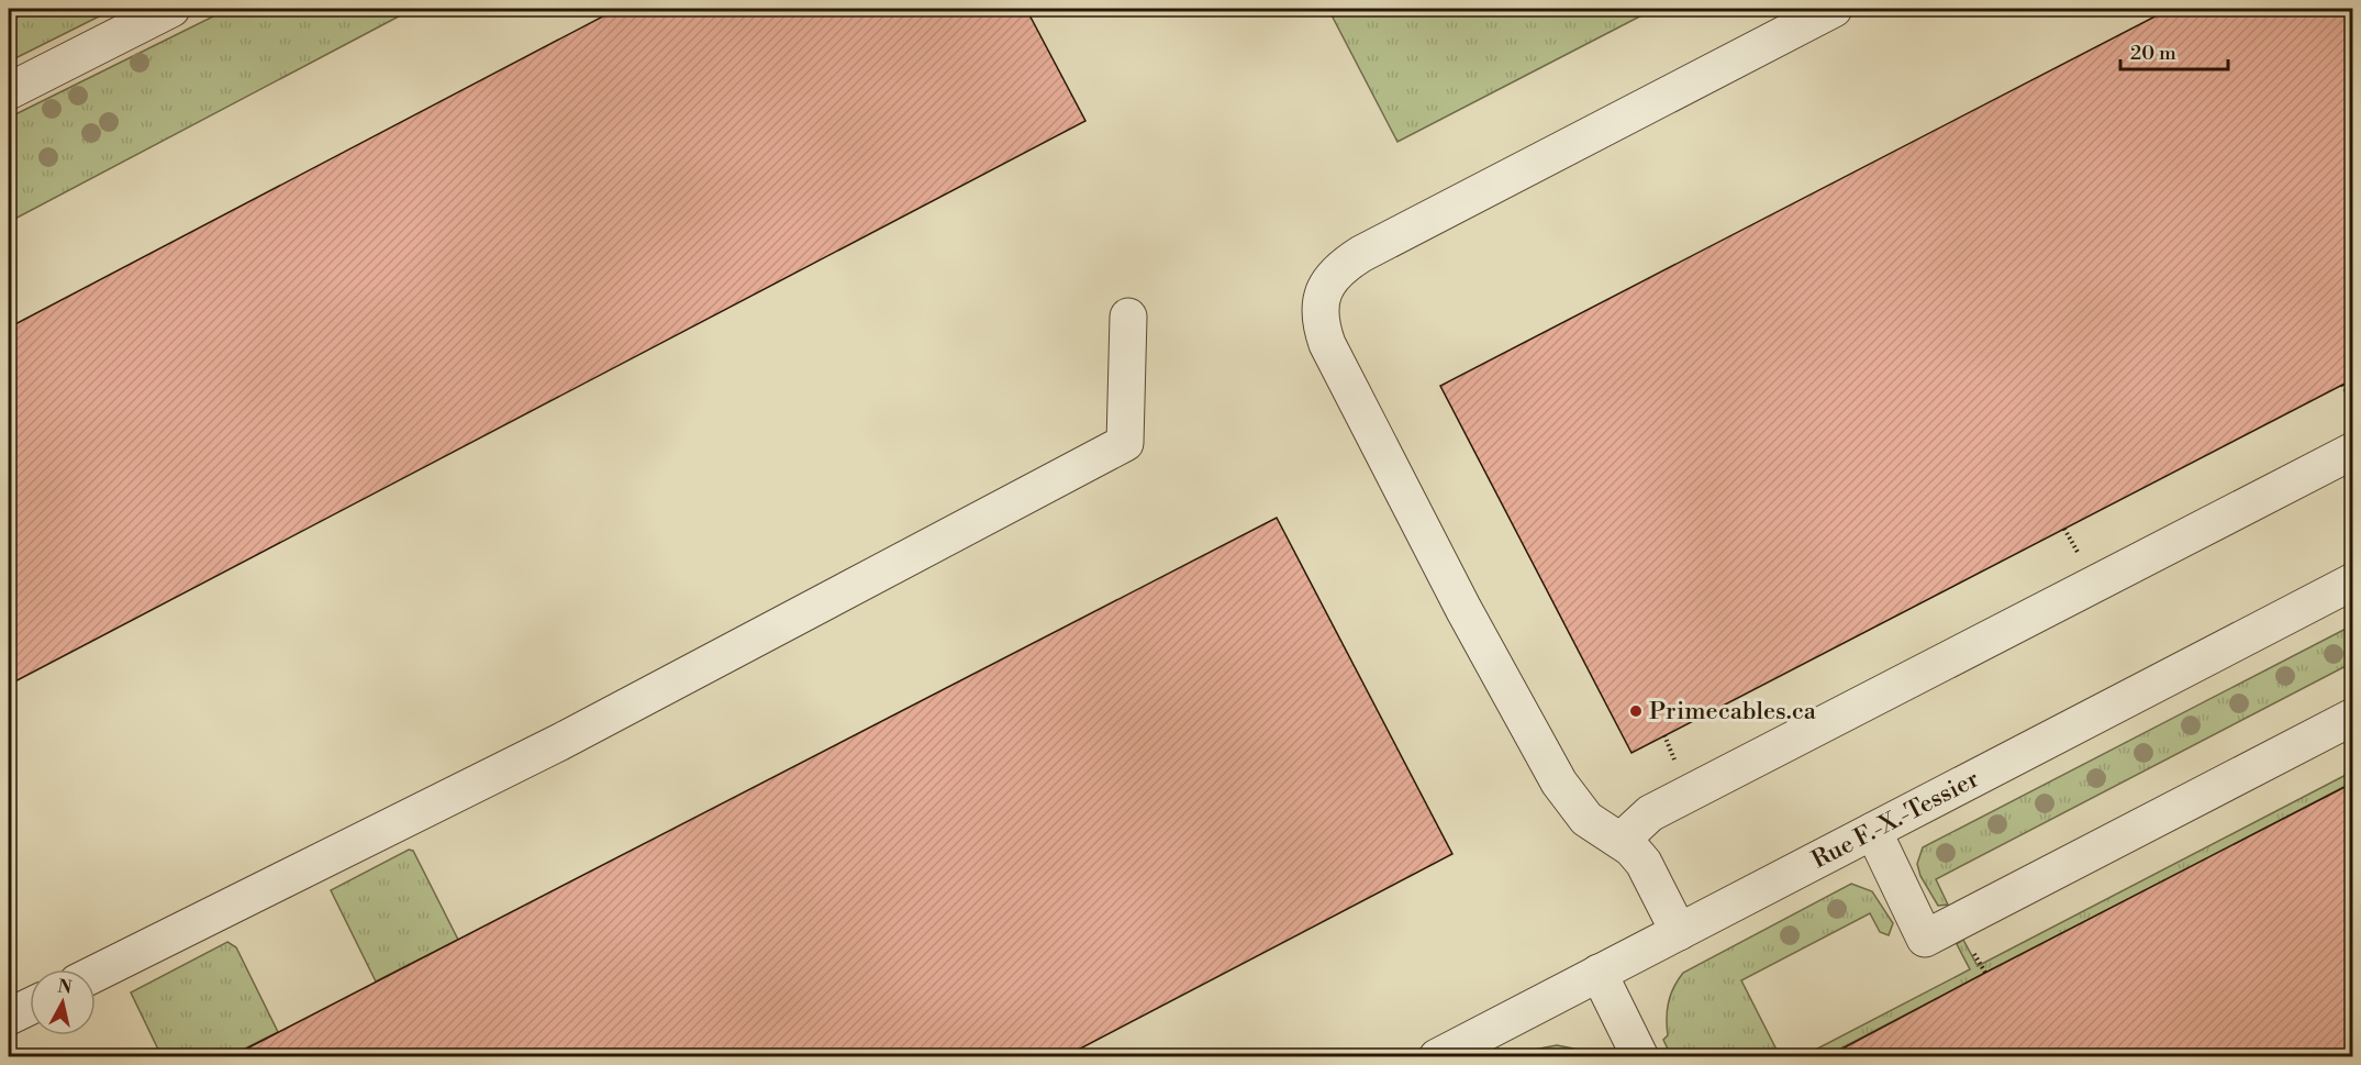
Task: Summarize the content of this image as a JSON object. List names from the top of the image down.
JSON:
{
  "streets": {
    "street": ["Rue F.-X.-Tessier"]
  },
  "places": ["Primecables.ca"],
  "scale_bar": "20 m",
  "north": "top"
}
